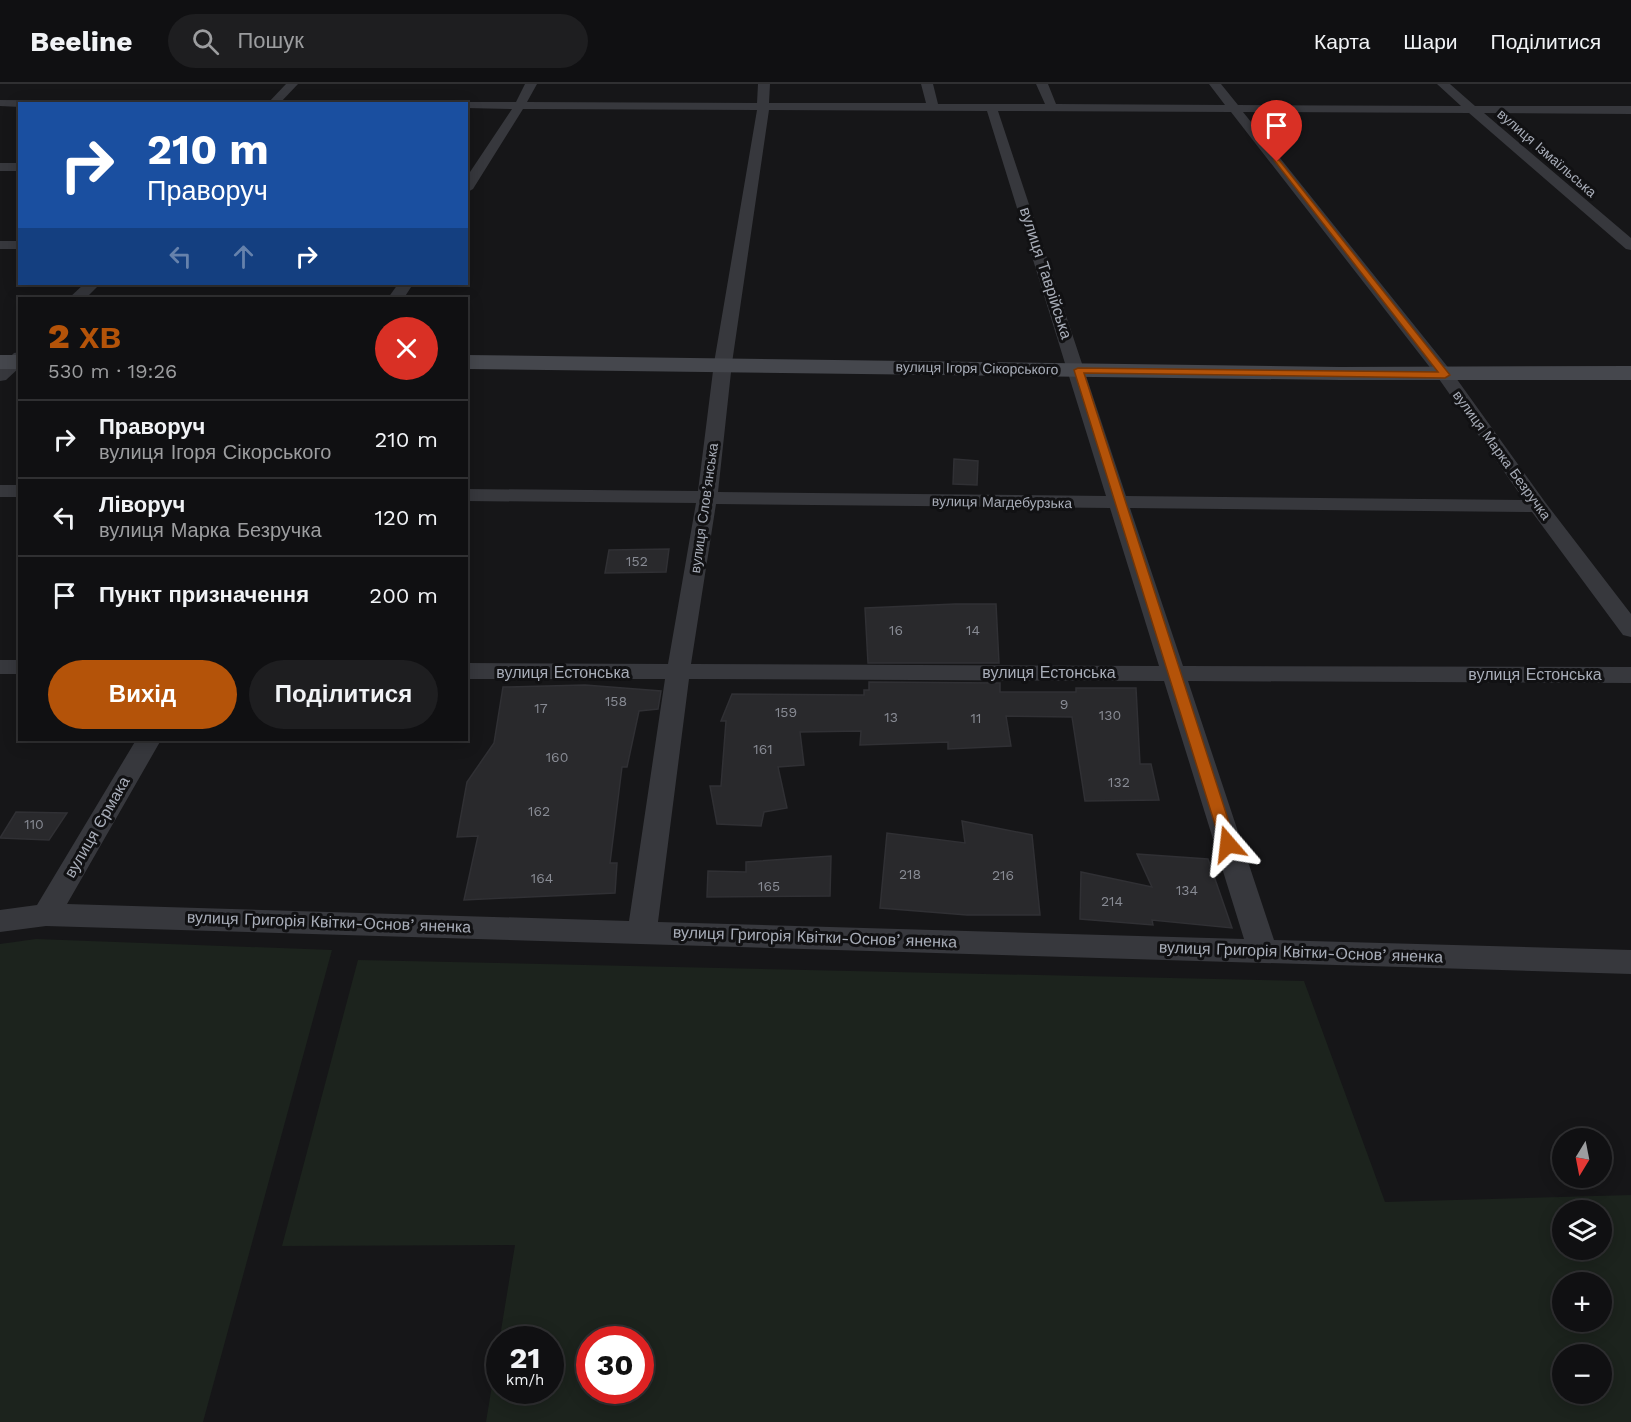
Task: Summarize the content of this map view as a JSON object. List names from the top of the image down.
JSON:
{
  "streets": {
    "main road": ["вулиця Ігоря Сікорського"],
    "street": [
      "вулиця Ізмаїльська",
      "вулиця Таврійська",
      "вулиця Марка Безручка",
      "вулиця Магдебурзька",
      "вулиця Слов’янська",
      "вулиця Естонська",
      "вулиця Єрмака",
      "вулиця Григорія Квітки-Основʼяненка"
    ]
  },
  "crossings": [
    ["вулиця Таврійська", "вулиця Ігоря Сікорського"],
    ["вулиця Таврійська", "вулиця Магдебурзька"],
    ["вулиця Таврійська", "вулиця Естонська"],
    ["вулиця Таврійська", "вулиця Григорія Квітки-Основʼяненка"],
    ["вулиця Ігоря Сікорського", "вулиця Марка Безручка"],
    ["вулиця Ігоря Сікорського", "вулиця Слов’янська"],
    ["вулиця Марка Безручка", "вулиця Магдебурзька"],
    ["вулиця Магдебурзька", "вулиця Слов’янська"],
    ["вулиця Слов’янська", "вулиця Естонська"],
    ["вулиця Слов’янська", "вулиця Григорія Квітки-Основʼяненка"],
    ["вулиця Єрмака", "вулиця Григорія Квітки-Основʼяненка"]
  ],
  "house_numbers": [
    "152",
    "16",
    "14",
    "158",
    "9",
    "17",
    "159",
    "130",
    "13",
    "11",
    "161",
    "160",
    "132",
    "162",
    "110",
    "218",
    "216",
    "164",
    "165",
    "134",
    "214"
  ],
  "north": "bottom",
  "page": {
    "header": "Beeline",
    "search": "Пошук",
    "nav": ["Карта", "Шари", "Поділитися"],
    "turn": ["210 m", "Праворуч"],
    "heading": ["2 хв", "530 m · 19:26"],
    "list": [
      {
        "name": "Праворуч",
        "note": "вулиця Ігоря Сікорського",
        "value": "210 m"
      },
      {
        "name": "Ліворуч",
        "note": "вулиця Марка Безручка",
        "value": "120 m"
      },
      {
        "name": "Пункт призначення",
        "value": "200 m"
      }
    ],
    "buttons": ["Вихід", "Поділитися"],
    "map_buttons": ["+", "−"],
    "speed": "21 km/h",
    "limit": "30"
  }
}
